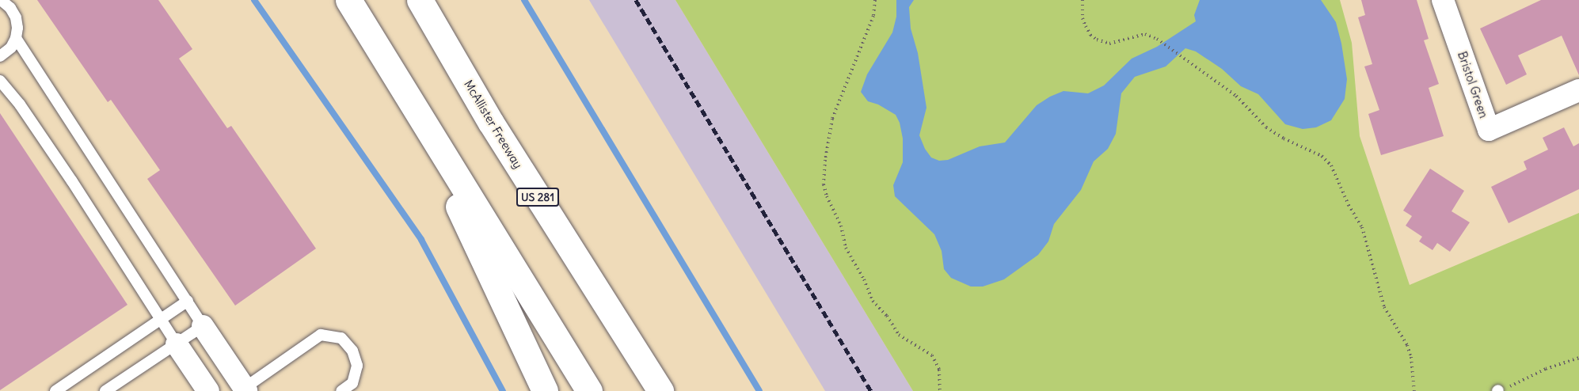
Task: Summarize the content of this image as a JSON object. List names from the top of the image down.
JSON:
{
  "streets": {
    "highway": ["McAllister Freeway", "US 281"],
    "street": ["Bristol Green"]
  }
}
